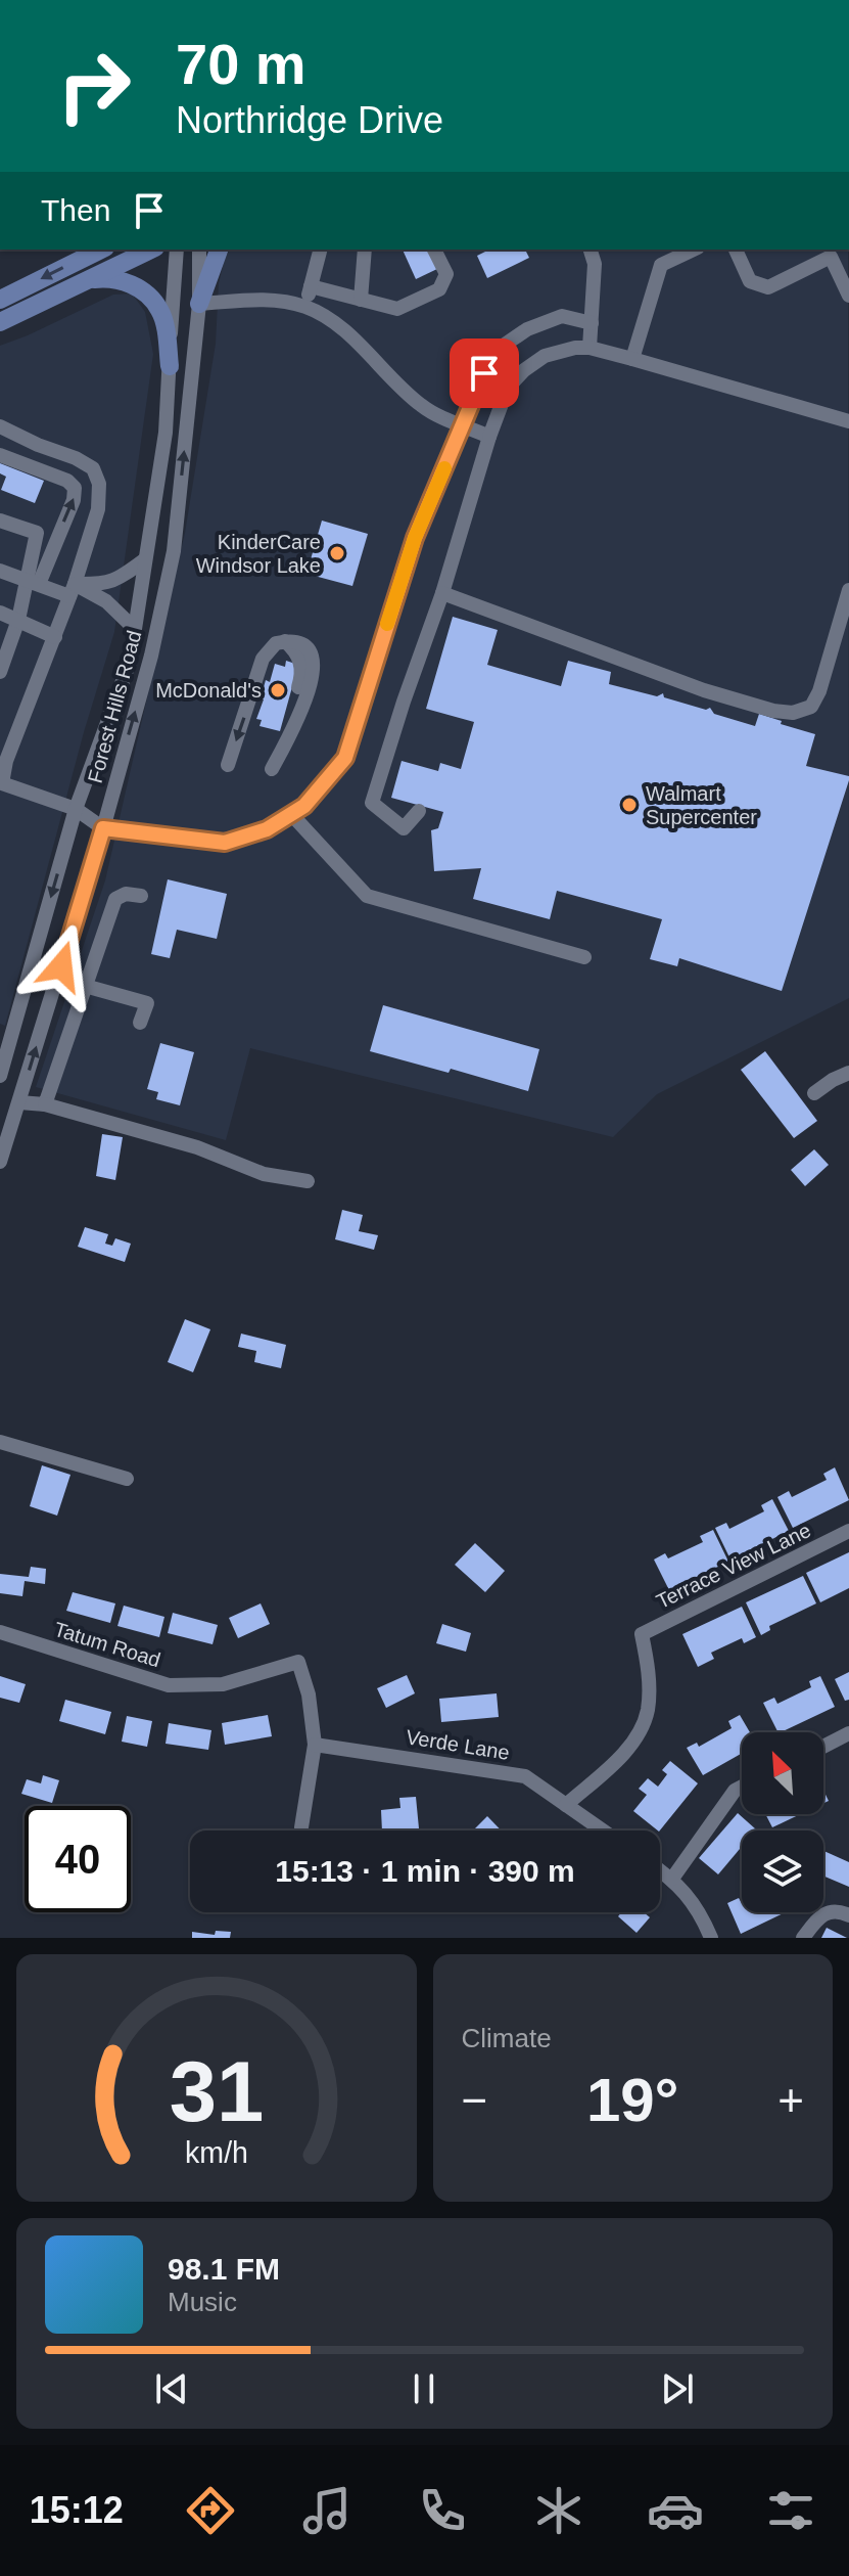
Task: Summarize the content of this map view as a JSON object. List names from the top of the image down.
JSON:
{
  "streets": {
    "street": [
      "Forest Hills Road",
      "Terrace View Lane",
      "Tatum Road",
      "Verde Lane"
    ]
  },
  "crossings": [
    ["Terrace View Lane", "Verde Lane"],
    ["Tatum Road", "Verde Lane"]
  ],
  "places": ["KinderCare Windsor Lake", "McDonald's", "Walmart Supercenter"],
  "north": "top left",
  "page": {
    "turn": ["70 m", "Northridge Drive"],
    "then": "Then",
    "limit": "40",
    "trip": "15:13 · 1 min · 390 m",
    "tile": "Climate",
    "heat": ["−", "19°", "+"],
    "song": ["98.1 FM", "Music"],
    "tabs": "15:12",
    "gauge": ["31", "km/h"]
  }
}
